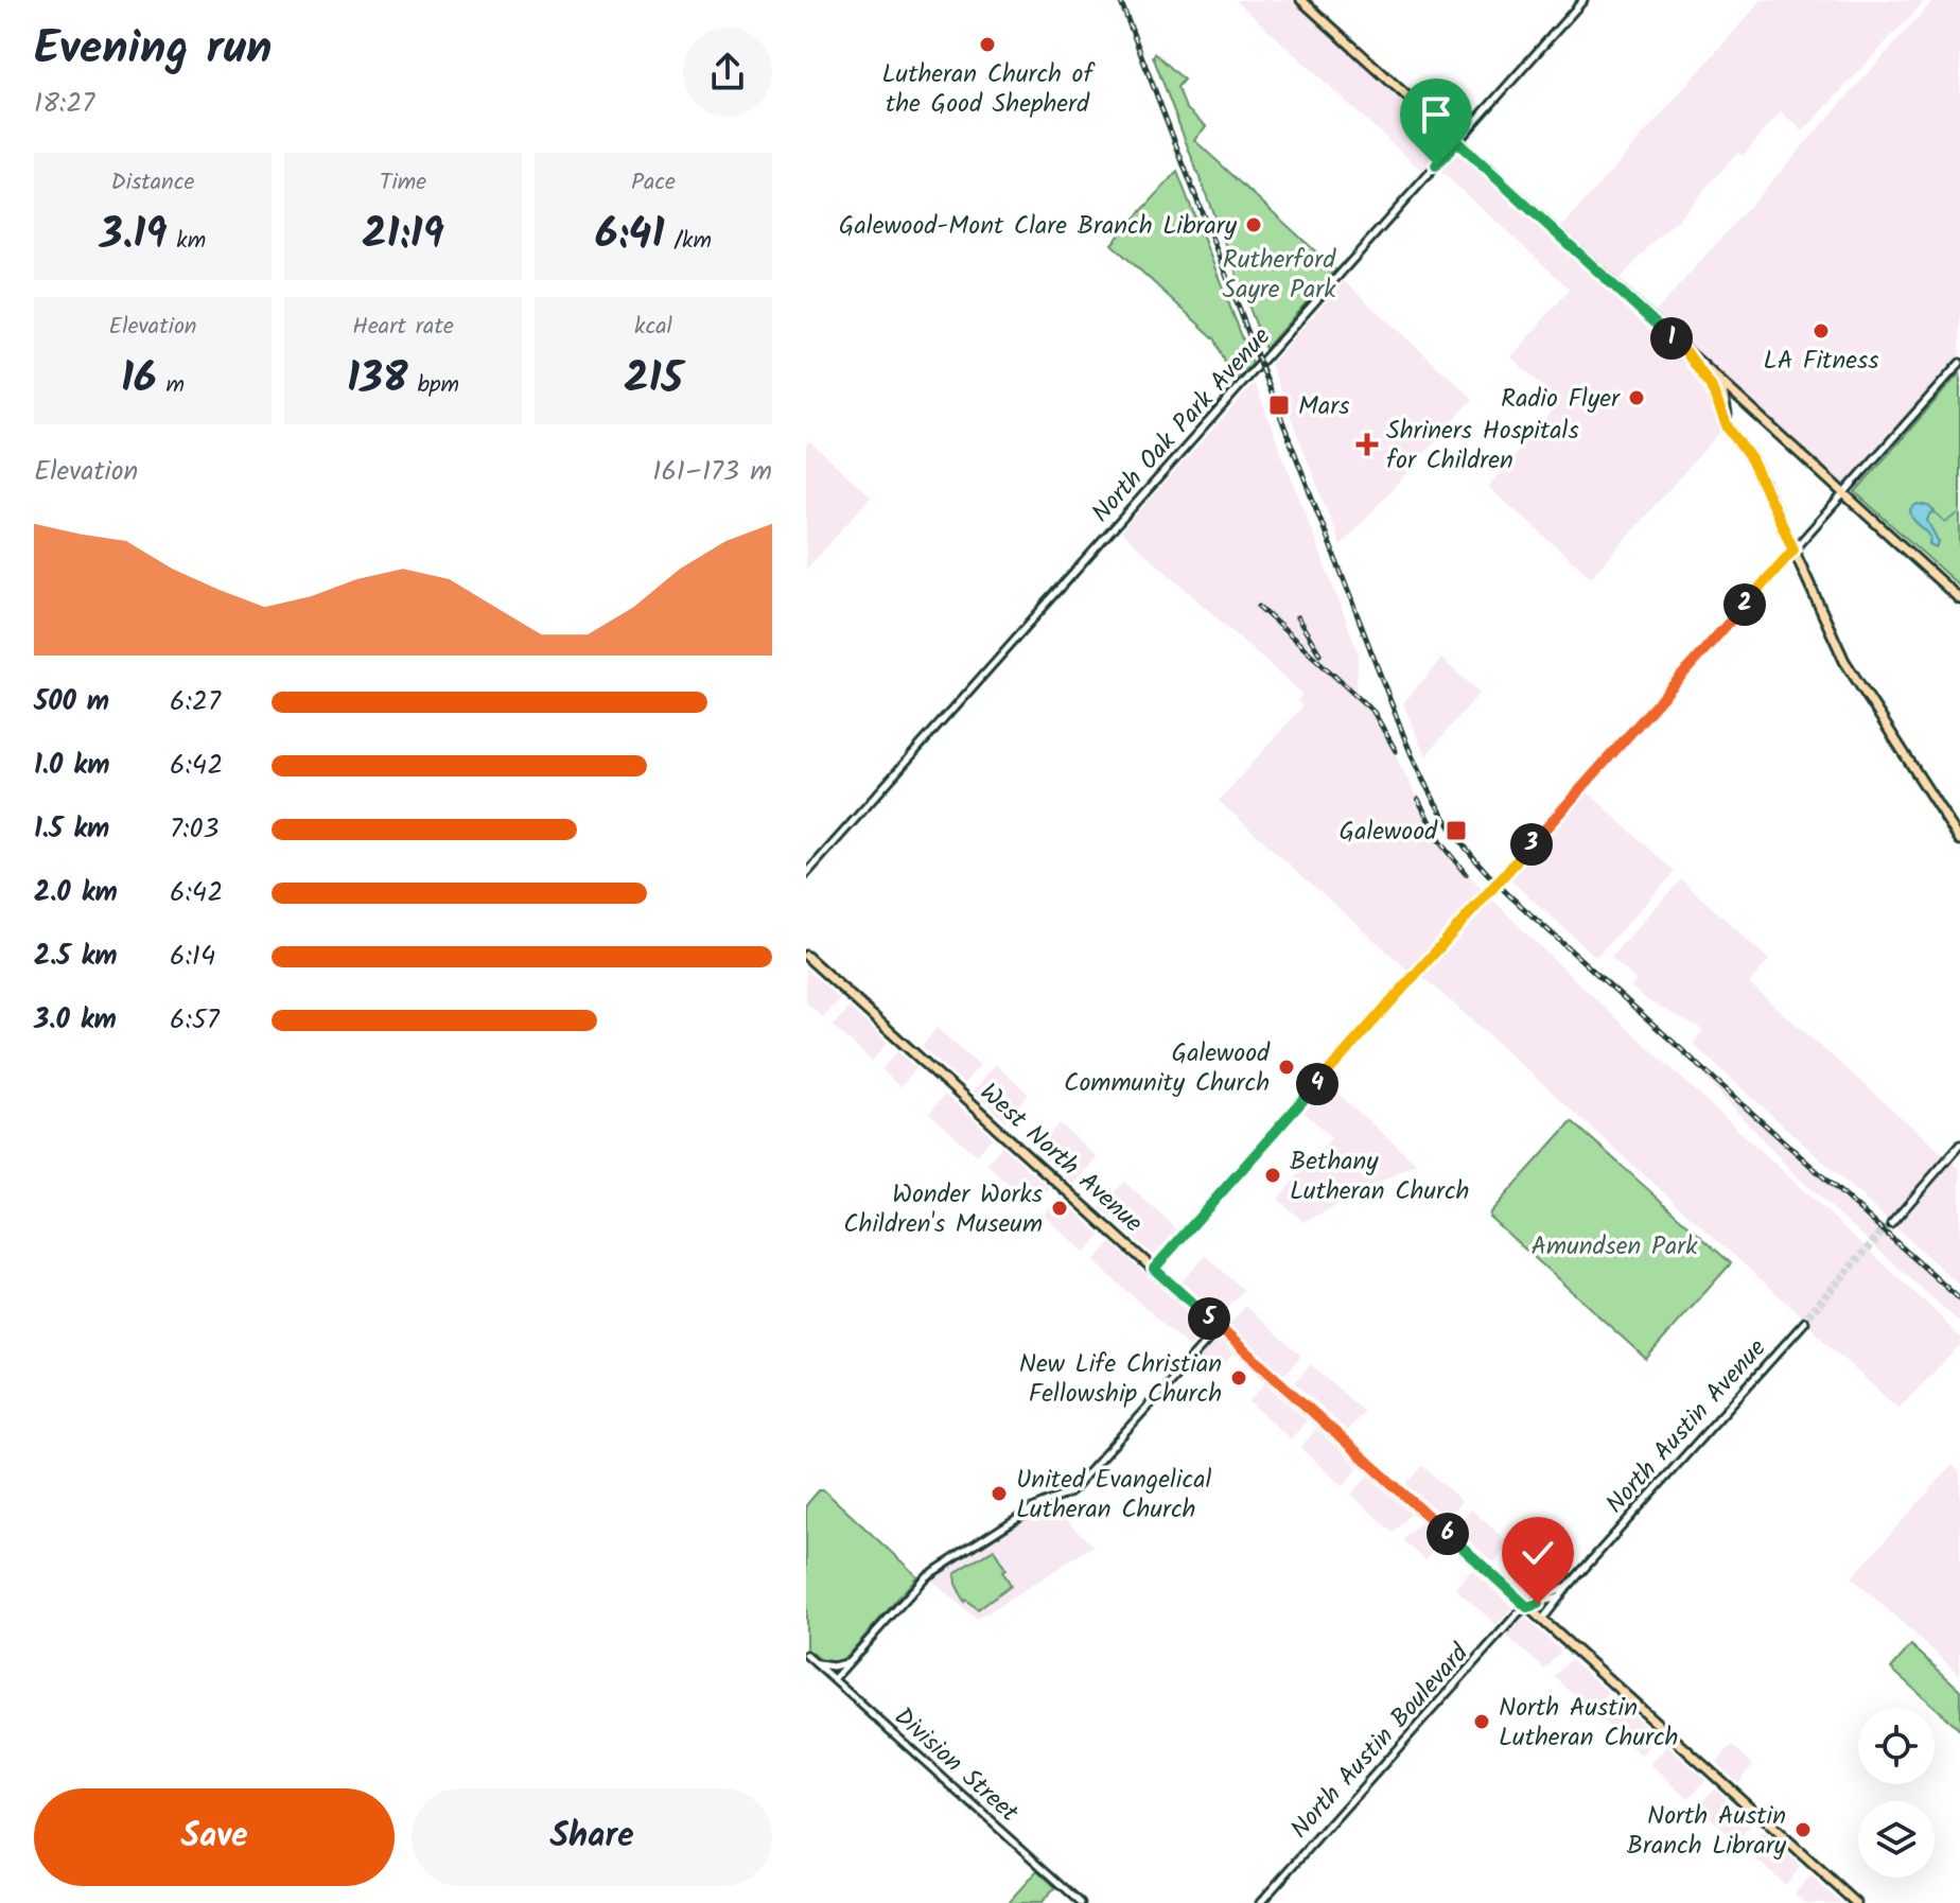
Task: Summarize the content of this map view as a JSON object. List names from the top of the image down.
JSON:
{
  "streets": {
    "main road": ["West North Avenue"],
    "street": [
      "North Oak Park Avenue",
      "North Austin Avenue",
      "North Austin Boulevard",
      "Division Street"
    ]
  },
  "crossings": [
    ["West North Avenue", "North Austin Avenue"],
    ["West North Avenue", "North Austin Boulevard"],
    ["North Austin Avenue", "North Austin Boulevard"]
  ],
  "parks": ["Rutherford Sayre Park", "Amundsen Park"],
  "places": {
    "other": [
      "Lutheran Church of the Good Shepherd",
      "Galewood-Mont Clare Branch Library",
      "LA Fitness",
      "Radio Flyer",
      "Galewood Community Church",
      "Bethany Lutheran Church",
      "Wonder Works Children's Museum",
      "New Life Christian Fellowship Church",
      "United Evangelical Lutheran Church",
      "North Austin Lutheran Church",
      "North Austin Branch Library"
    ],
    "transit": ["Mars", "Galewood"],
    "health": ["Shriners Hospitals for Children"]
  },
  "page": {
    "heading": ["Evening run", "18:27"],
    "stats": [
      ["Distance", "3.19 km"],
      ["Time", "21:19"],
      ["Pace", "6:41 /km"],
      ["Elevation", "16 m"],
      ["Heart rate", "138 bpm"],
      ["kcal", "215"]
    ],
    "pins": [
      "1",
      "2",
      "3",
      "4",
      "5",
      "6"
    ],
    "chart": ["Elevation", "161–173 m"],
    "list": [
      {
        "name": "500 m",
        "note": "6:27"
      },
      {
        "name": "1.0 km",
        "note": "6:42"
      },
      {
        "name": "1.5 km",
        "note": "7:03"
      },
      {
        "name": "2.0 km",
        "note": "6:42"
      },
      {
        "name": "2.5 km",
        "note": "6:14"
      },
      {
        "name": "3.0 km",
        "note": "6:57"
      }
    ],
    "buttons": ["Save", "Share"]
  }
}
